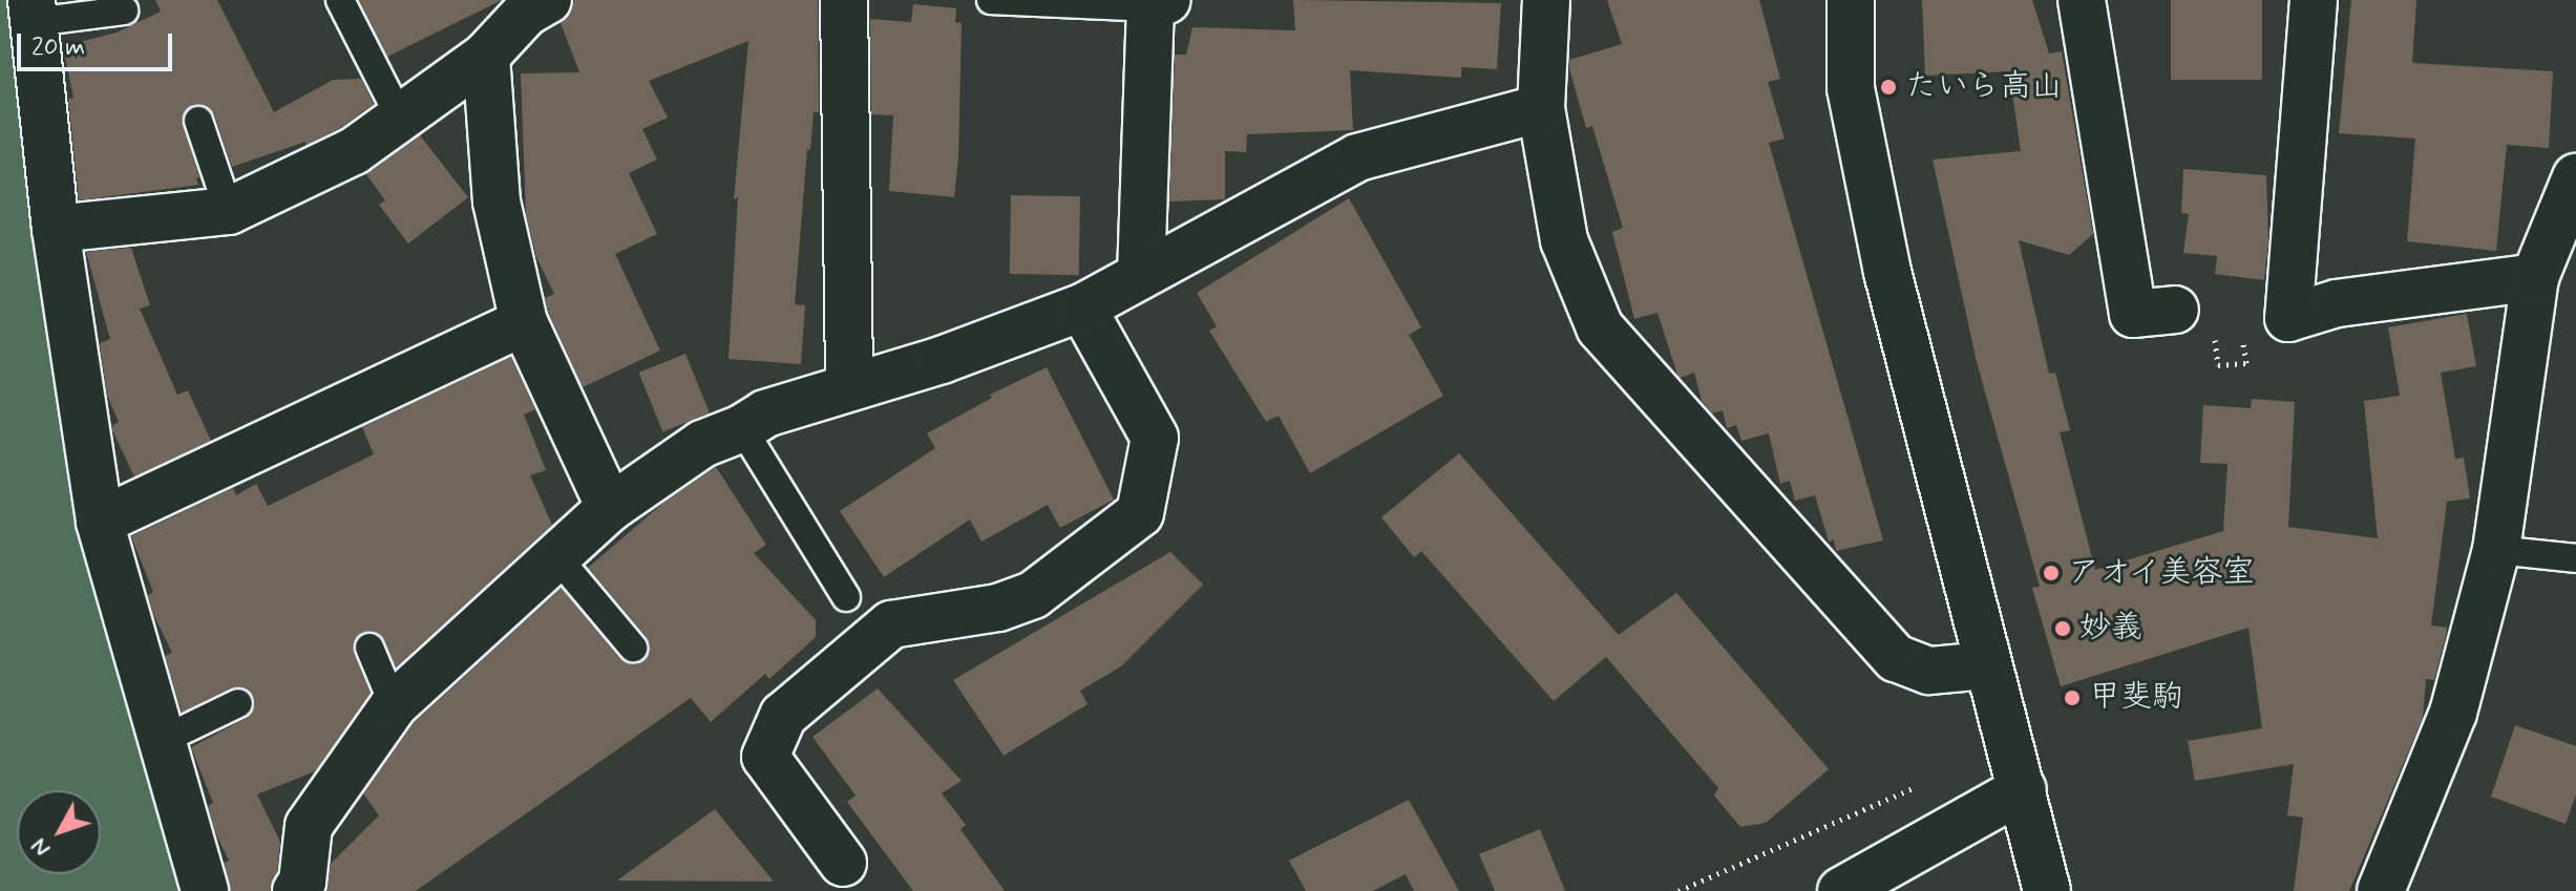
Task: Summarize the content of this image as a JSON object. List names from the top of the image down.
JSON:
{
  "places": [
    "たいら高山",
    "アオイ美容室",
    "妙義",
    "甲斐駒"
  ],
  "scale_bar": "20 m",
  "north": "bottom left"
}
